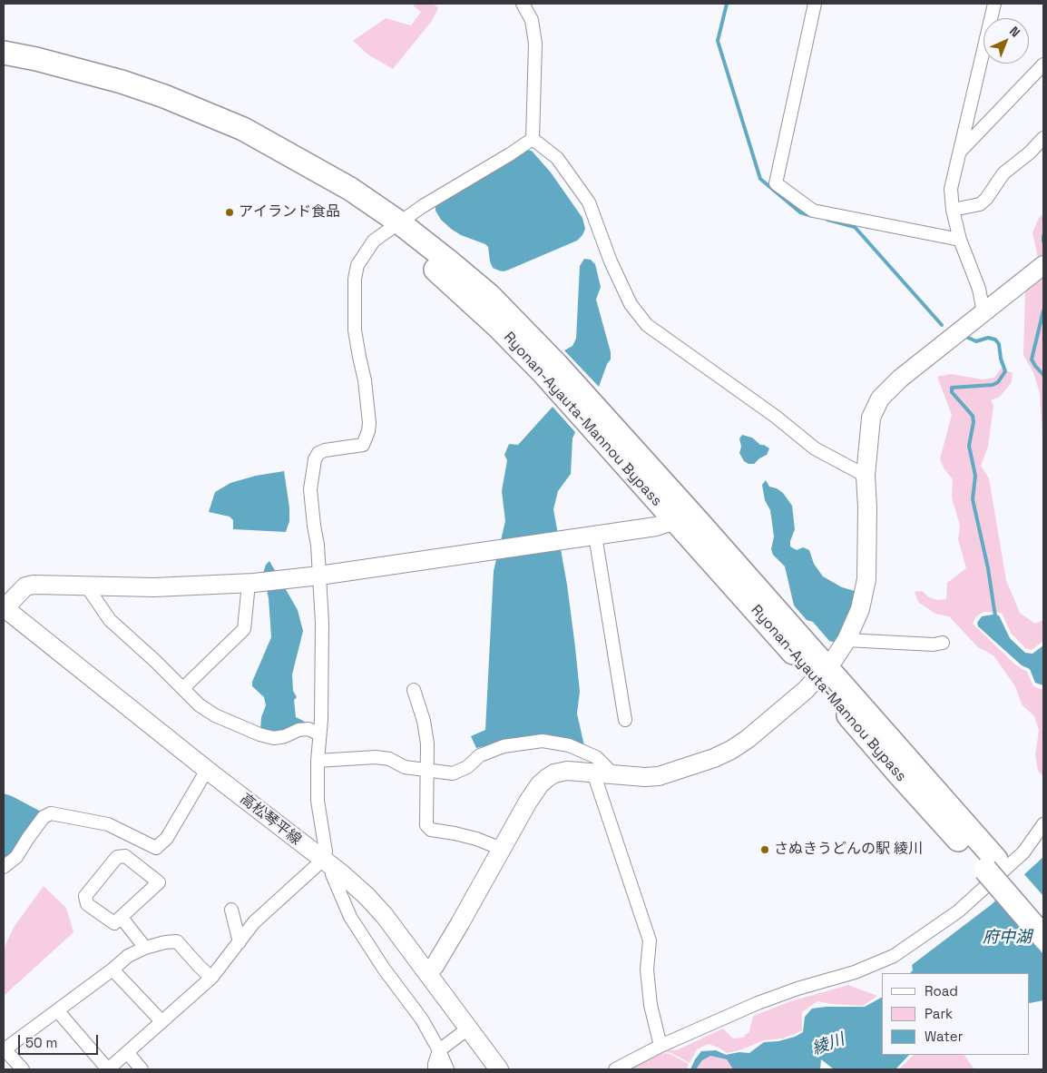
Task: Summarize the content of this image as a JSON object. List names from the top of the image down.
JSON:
{
  "streets": {
    "highway": ["Ryonan-Ayauta-Mannou Bypass"],
    "street": ["高松琴平線"]
  },
  "water": ["府中湖", "綾川"],
  "places": ["アイランド食品", "さぬきうどんの駅 綾川"],
  "legend": ["Road", "Park", "Water"],
  "scale_bar": "50 m",
  "north": "top right"
}
